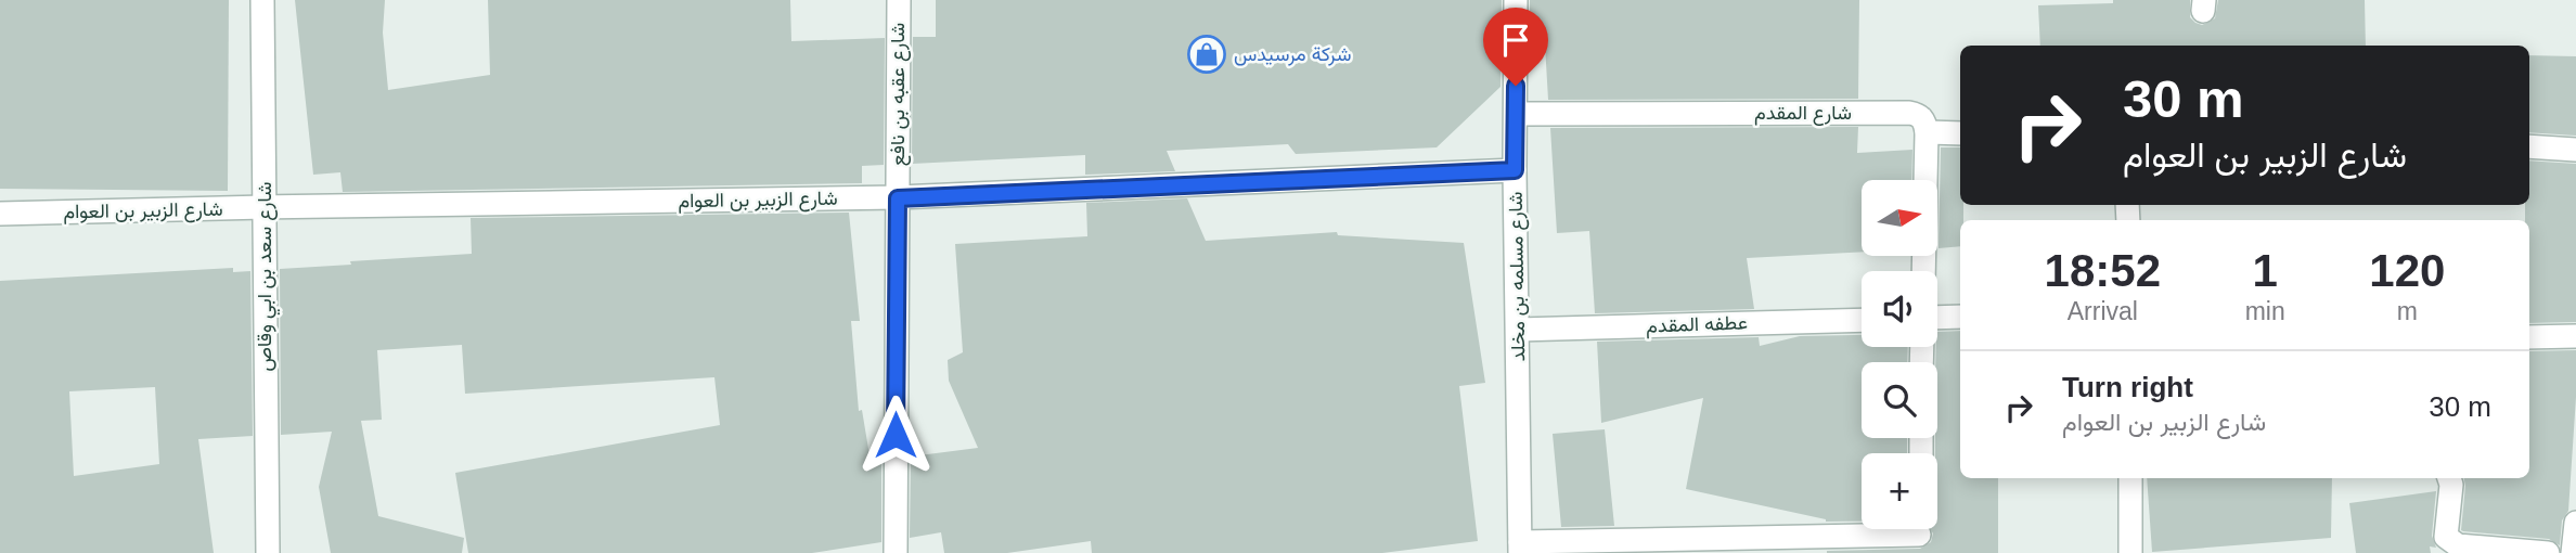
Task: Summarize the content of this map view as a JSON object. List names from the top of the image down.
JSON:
{
  "streets": {
    "street": [
      "شارع عقبه بن نافع",
      "شارع المقدم",
      "شارع الزبير بن العوام",
      "شارع سعد بن ابي وقاص",
      "شارع مسلمه بن مخلد",
      "عطفه المقدم"
    ]
  },
  "crossings": [
    ["شارع عقبه بن نافع", "شارع الزبير بن العوام"],
    ["شارع المقدم", "شارع مسلمه بن مخلد"],
    ["شارع الزبير بن العوام", "شارع سعد بن ابي وقاص"],
    ["شارع الزبير بن العوام", "شارع مسلمه بن مخلد"],
    ["شارع مسلمه بن مخلد", "عطفه المقدم"]
  ],
  "places": {
    "shop": ["شركة مرسيدس"]
  },
  "north": "right",
  "page": {
    "turn": ["30 m", "شارع الزبير بن العوام"],
    "map_buttons": "+",
    "eta": [
      "18:52",
      "Arrival",
      "1",
      "min",
      "120",
      "m"
    ],
    "list": [
      {
        "name": "Turn right",
        "note": "شارع الزبير بن العوام",
        "value": "30 m"
      }
    ]
  }
}
